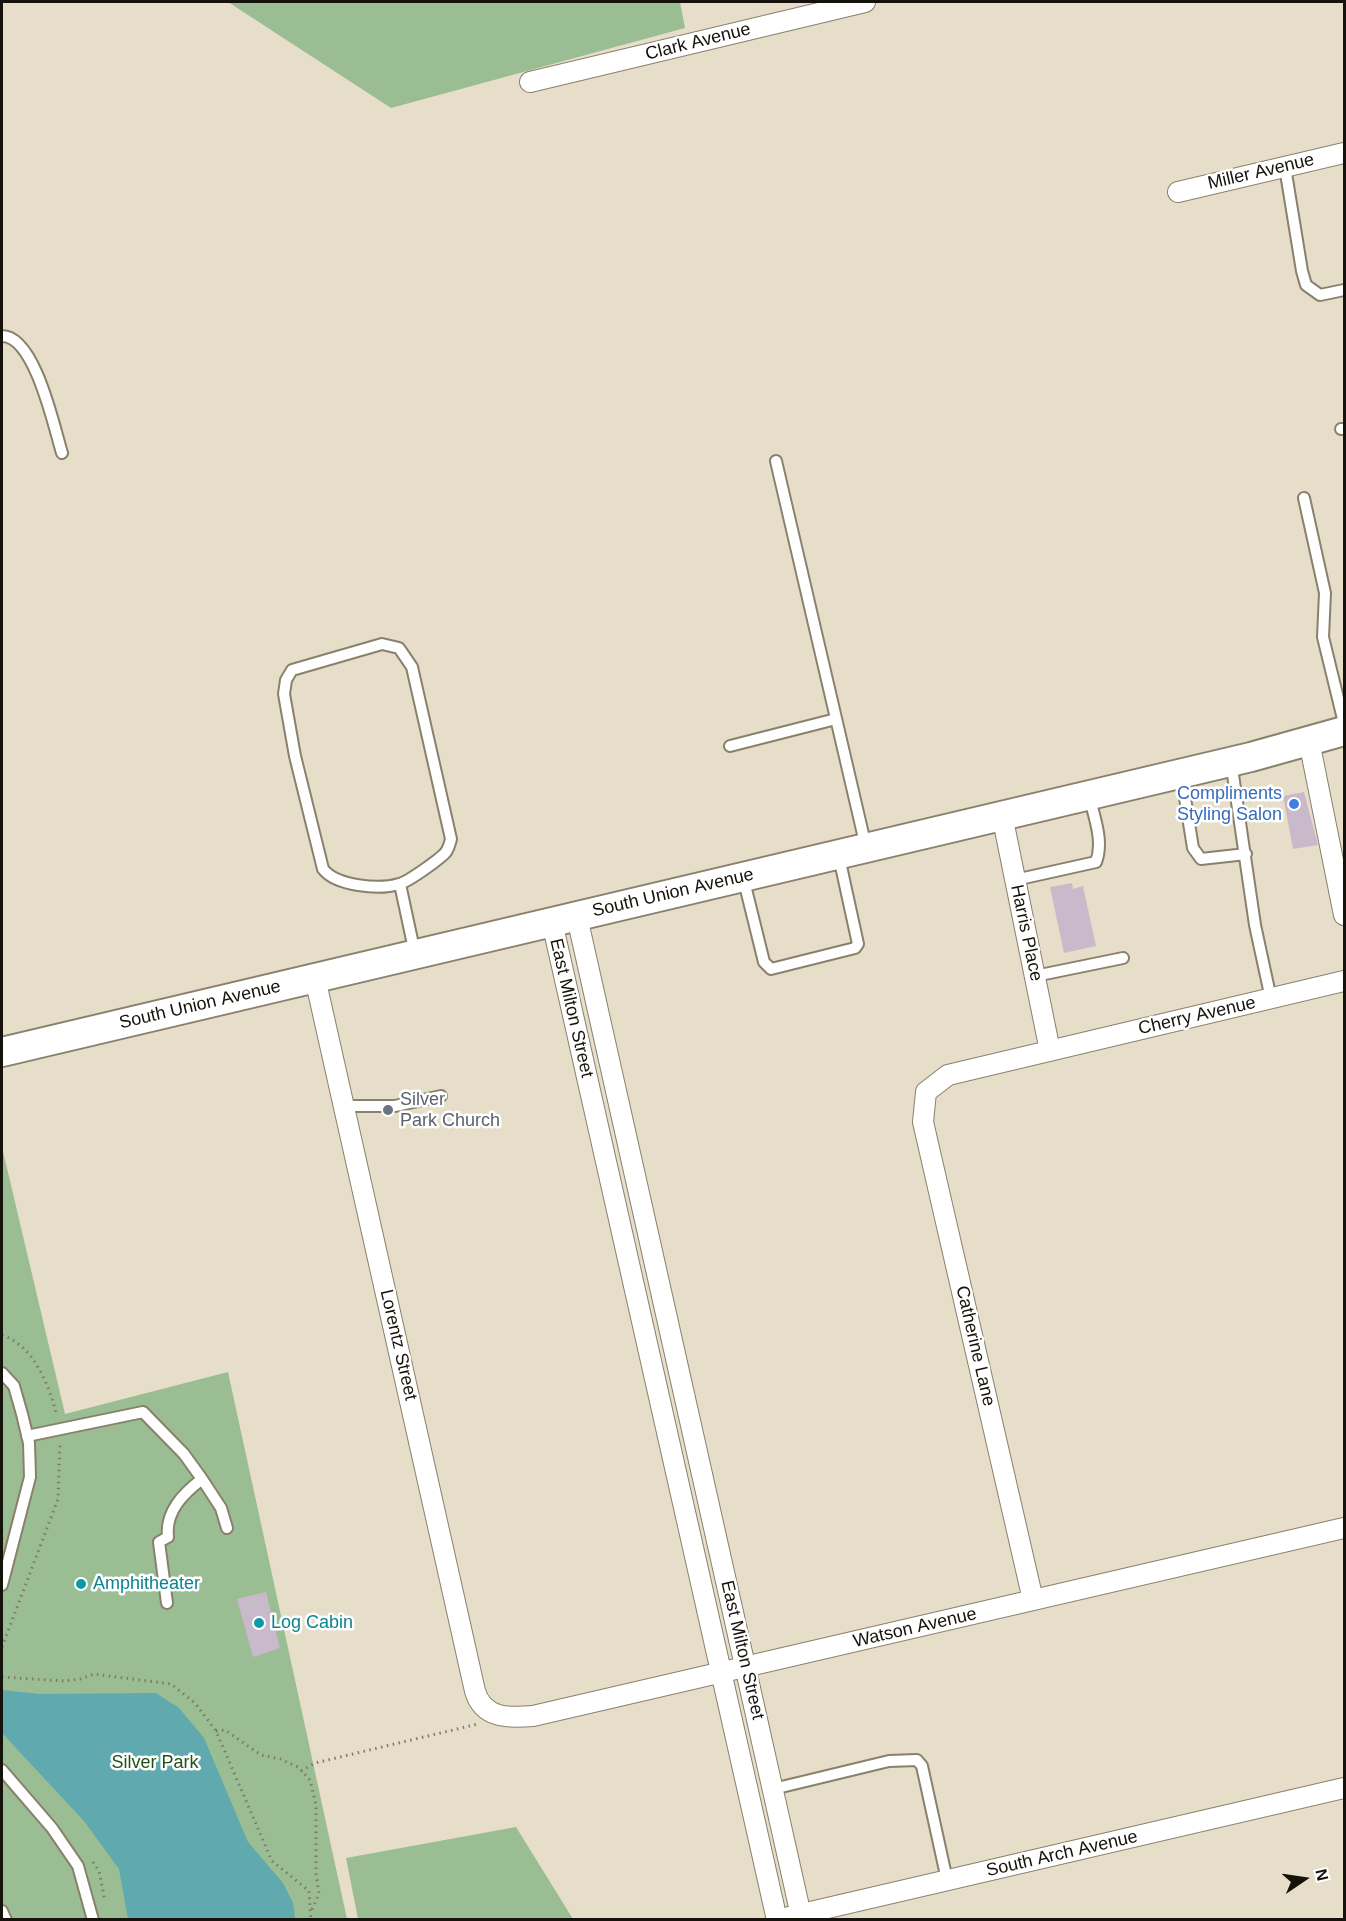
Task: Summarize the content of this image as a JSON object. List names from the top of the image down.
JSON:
{
  "streets": {
    "main road": ["South Union Avenue"],
    "street": [
      "Clark Avenue",
      "Miller Avenue",
      "Harris Place",
      "East Milton Street",
      "Cherry Avenue",
      "Lorentz Street",
      "Catherine Lane",
      "Watson Avenue",
      "South Arch Avenue"
    ]
  },
  "crossings": [
    ["South Union Avenue", "Harris Place"],
    ["South Union Avenue", "East Milton Street"],
    ["South Union Avenue", "Lorentz Street"],
    ["Harris Place", "Cherry Avenue"],
    ["East Milton Street", "Watson Avenue"],
    ["East Milton Street", "South Arch Avenue"],
    ["Cherry Avenue", "Catherine Lane"],
    ["Lorentz Street", "Watson Avenue"],
    ["Catherine Lane", "Watson Avenue"]
  ],
  "parks": ["Silver Park"],
  "places": [
    "Compliments Styling Salon",
    "Silver Park Church",
    "Amphitheater",
    "Log Cabin"
  ],
  "north": "right"
}
